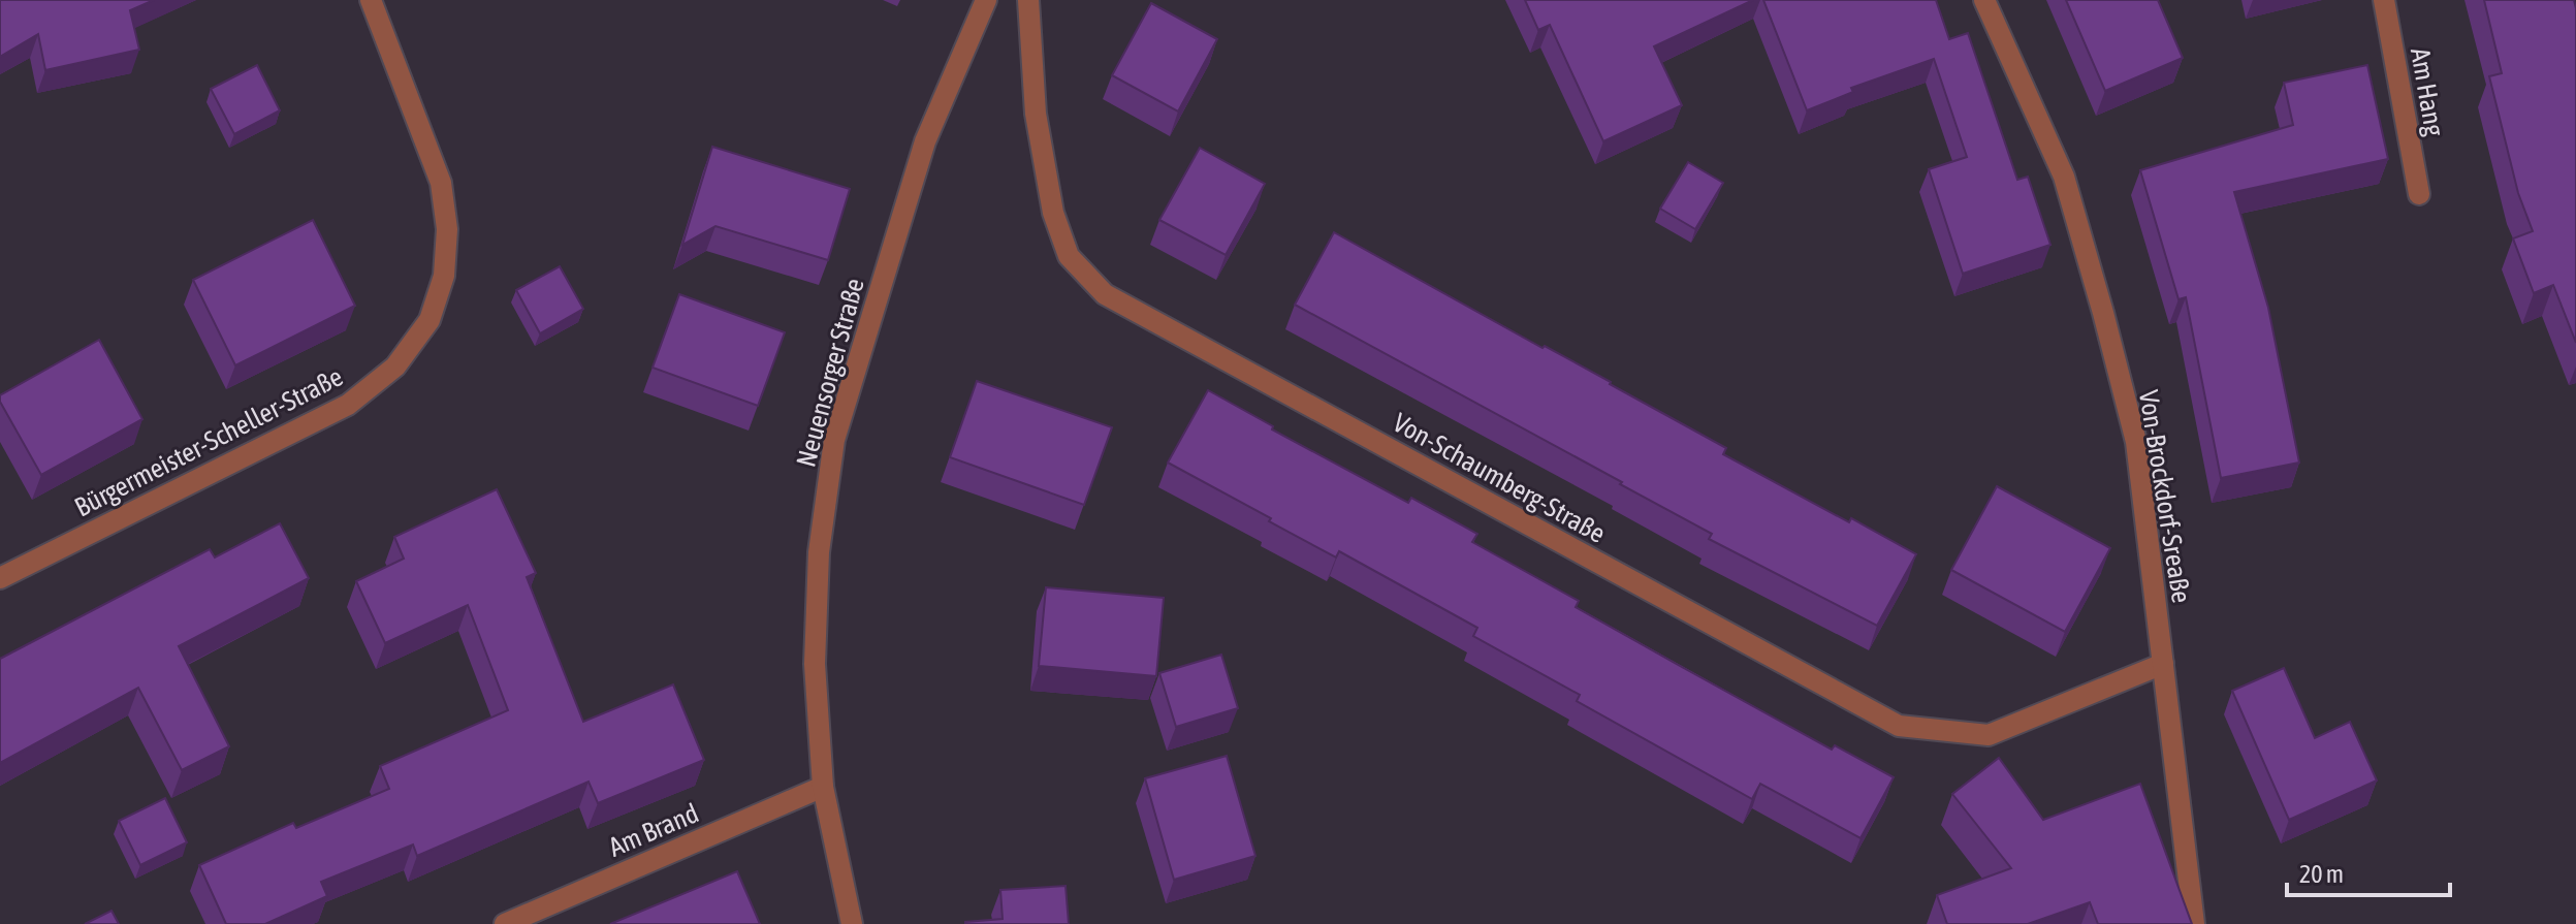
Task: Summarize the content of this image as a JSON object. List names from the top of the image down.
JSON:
{
  "streets": {
    "street": [
      "Am Hang",
      "Neuensorger Straße",
      "Bürgermeister-Scheller-Straße",
      "Von-Schaumberg-Straße",
      "Von-Brockdorf-Sreaße",
      "Am Brand"
    ]
  },
  "crossings": [
    ["Neuensorger Straße", "Am Brand"],
    ["Von-Schaumberg-Straße", "Von-Brockdorf-Sreaße"]
  ],
  "scale_bar": "20 m"
}
